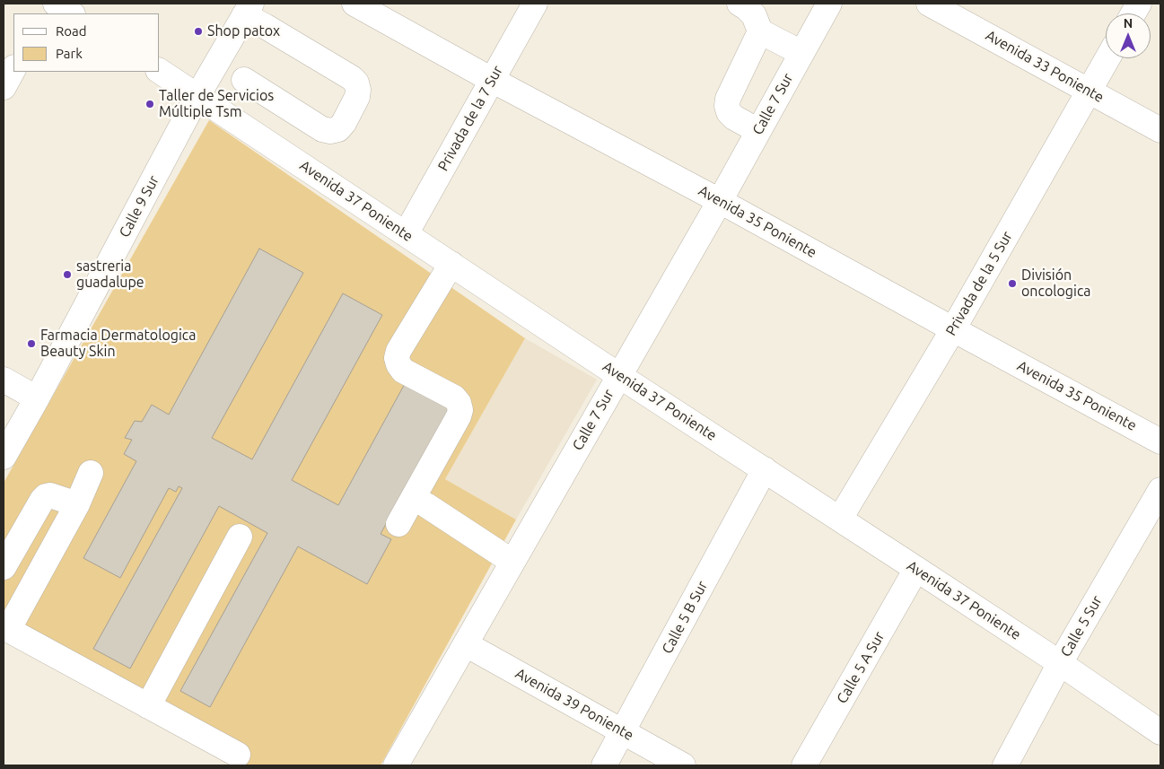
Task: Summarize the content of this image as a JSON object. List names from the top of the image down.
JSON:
{
  "streets": {
    "street": [
      "Avenida 33 Poniente",
      "Calle 7 Sur",
      "Privada de la 7 Sur",
      "Avenida 37 Poniente",
      "Calle 9 Sur",
      "Avenida 35 Poniente",
      "Privada de la 5 Sur",
      "Calle 5 B Sur",
      "Calle 5 Sur",
      "Calle 5 A Sur",
      "Avenida 39 Poniente"
    ]
  },
  "crossings": [
    ["Avenida 33 Poniente", "Privada de la 5 Sur"],
    ["Calle 7 Sur", "Avenida 37 Poniente"],
    ["Calle 7 Sur", "Avenida 35 Poniente"],
    ["Calle 7 Sur", "Avenida 39 Poniente"],
    ["Privada de la 7 Sur", "Avenida 37 Poniente"],
    ["Privada de la 7 Sur", "Avenida 35 Poniente"],
    ["Avenida 37 Poniente", "Calle 9 Sur"],
    ["Avenida 37 Poniente", "Privada de la 5 Sur"],
    ["Avenida 37 Poniente", "Calle 5 B Sur"],
    ["Avenida 37 Poniente", "Calle 5 Sur"],
    ["Avenida 37 Poniente", "Calle 5 A Sur"],
    ["Avenida 35 Poniente", "Privada de la 5 Sur"],
    ["Calle 5 B Sur", "Avenida 39 Poniente"]
  ],
  "places": [
    "Shop patox",
    "Taller de Servicios Múltiple Tsm",
    "sastreria guadalupe",
    "División oncologica",
    "Farmacia Dermatologica Beauty Skin"
  ],
  "legend": ["Road", "Park"],
  "north": "top"
}
